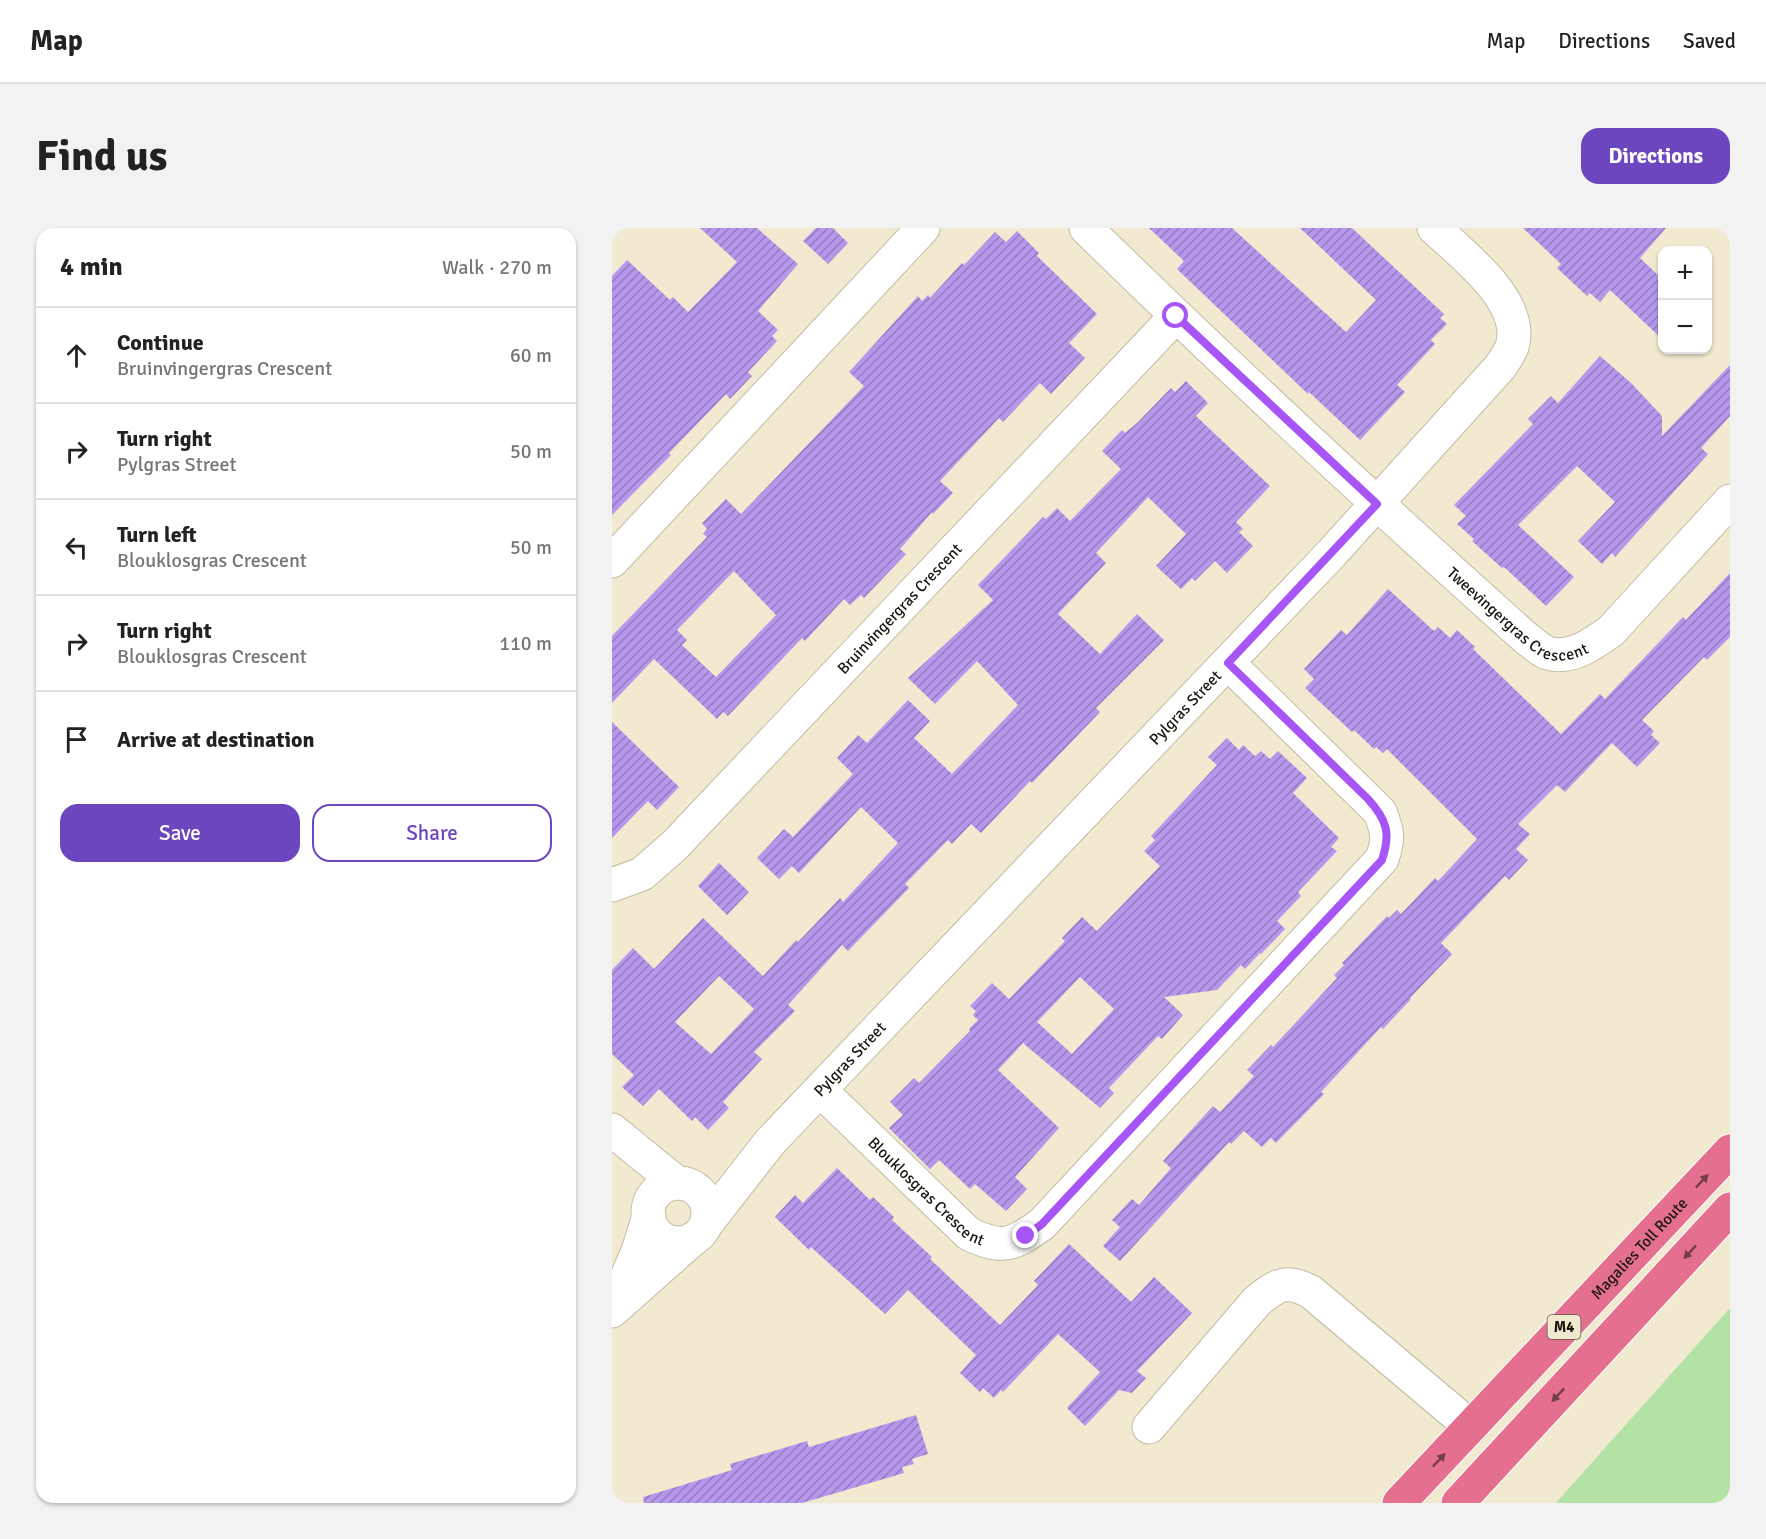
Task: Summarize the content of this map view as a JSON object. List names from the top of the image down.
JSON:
{
  "streets": {
    "highway": ["Magalies Toll Route", "M4"],
    "street": [
      "Tweevingergras Crescent",
      "Bruinvingergras Crescent",
      "Pylgras Street",
      "Blouklosgras Crescent"
    ]
  },
  "crossings": [
    ["Tweevingergras Crescent", "Pylgras Street"],
    ["Pylgras Street", "Blouklosgras Crescent"]
  ],
  "page": {
    "header": "Map",
    "nav": ["Map", "Directions", "Saved"],
    "buttons": [
      "Directions",
      ["Save", "Share"]
    ],
    "title": "Find us",
    "heading": ["4 min", "Walk · 270 m"],
    "map_buttons": ["+", "−"],
    "list": [
      ["Continue", "Bruinvingergras Crescent", "60 m"],
      ["Turn right", "Pylgras Street", "50 m"],
      ["Turn left", "Blouklosgras Crescent", "50 m"],
      ["Turn right", "Blouklosgras Crescent", "110 m"],
      "Arrive at destination"
    ]
  }
}
